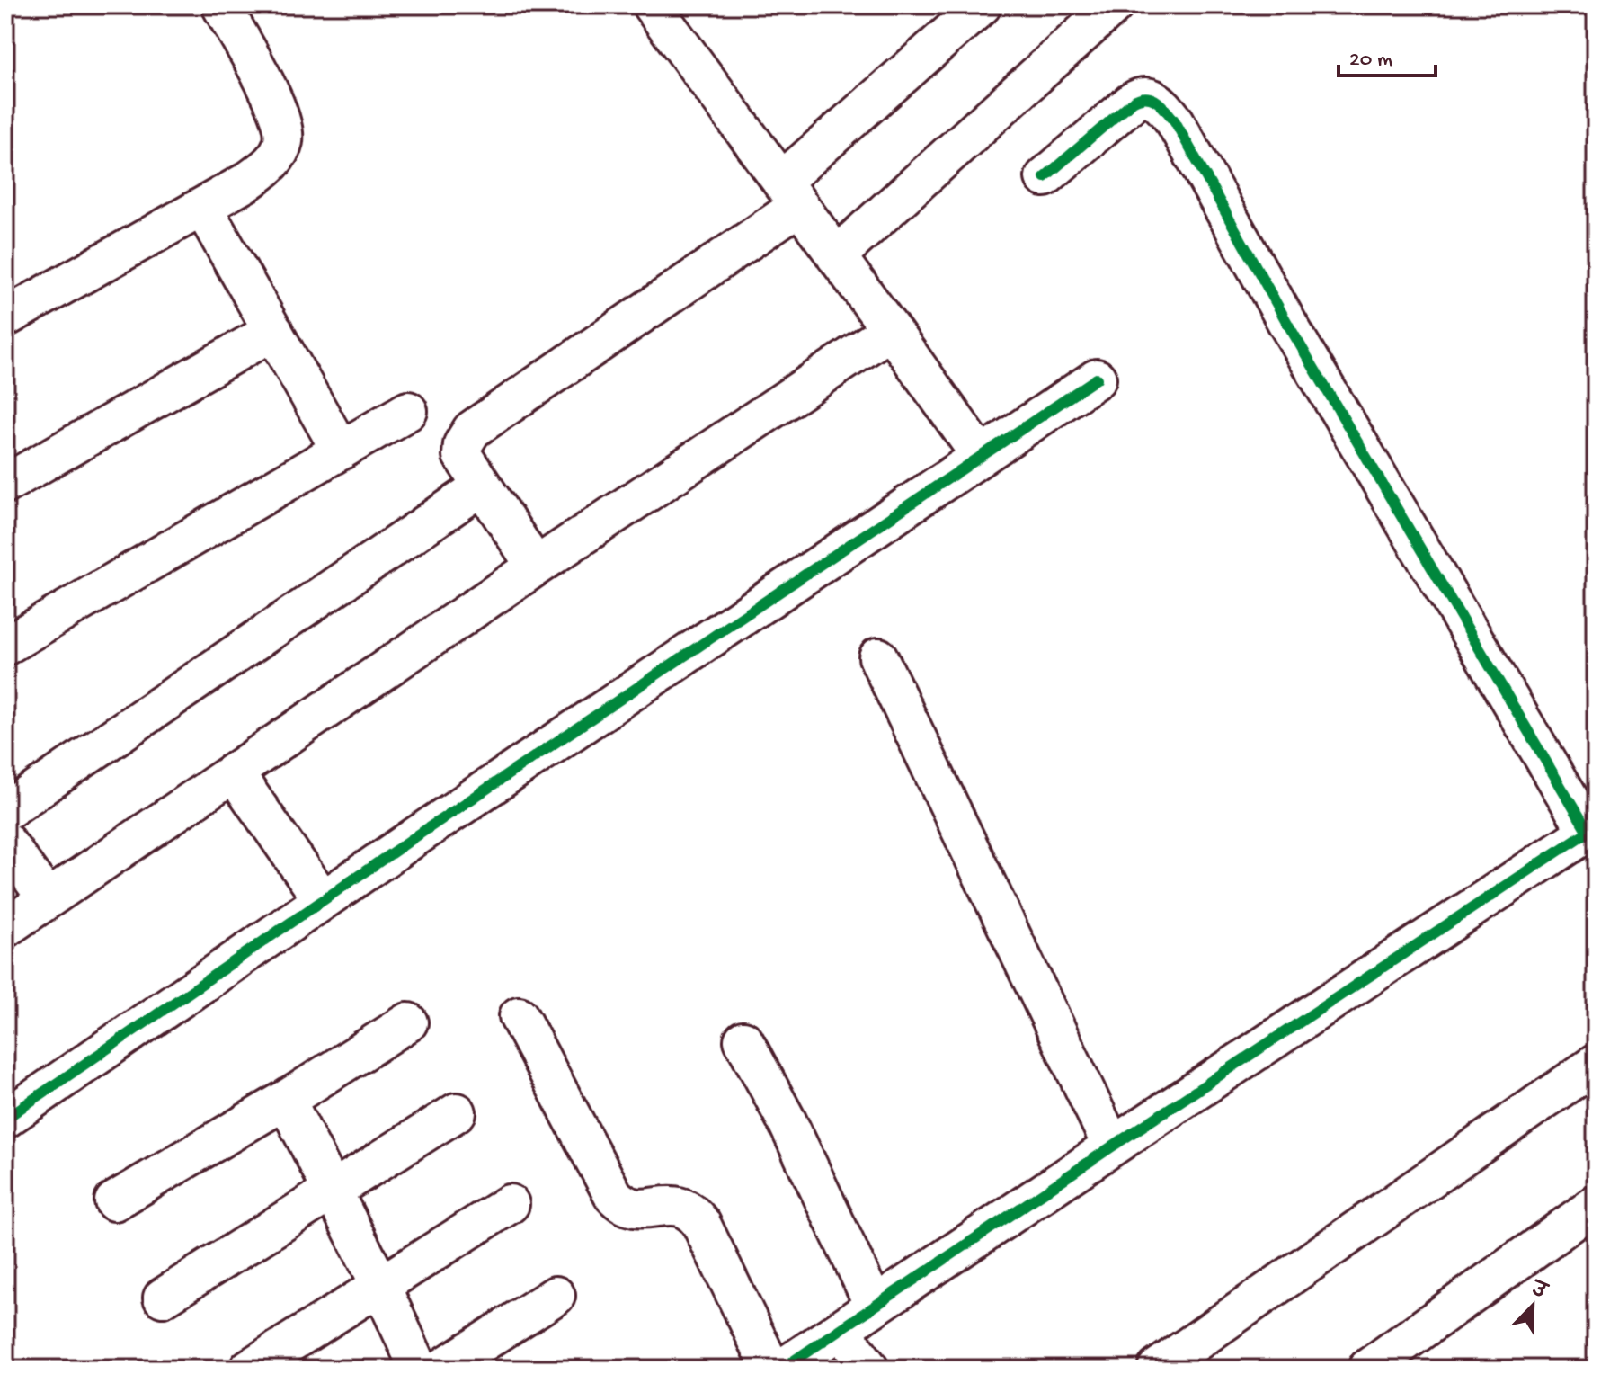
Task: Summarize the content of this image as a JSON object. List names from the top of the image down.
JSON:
{
  "scale_bar": "20 m",
  "north": "top right"
}
